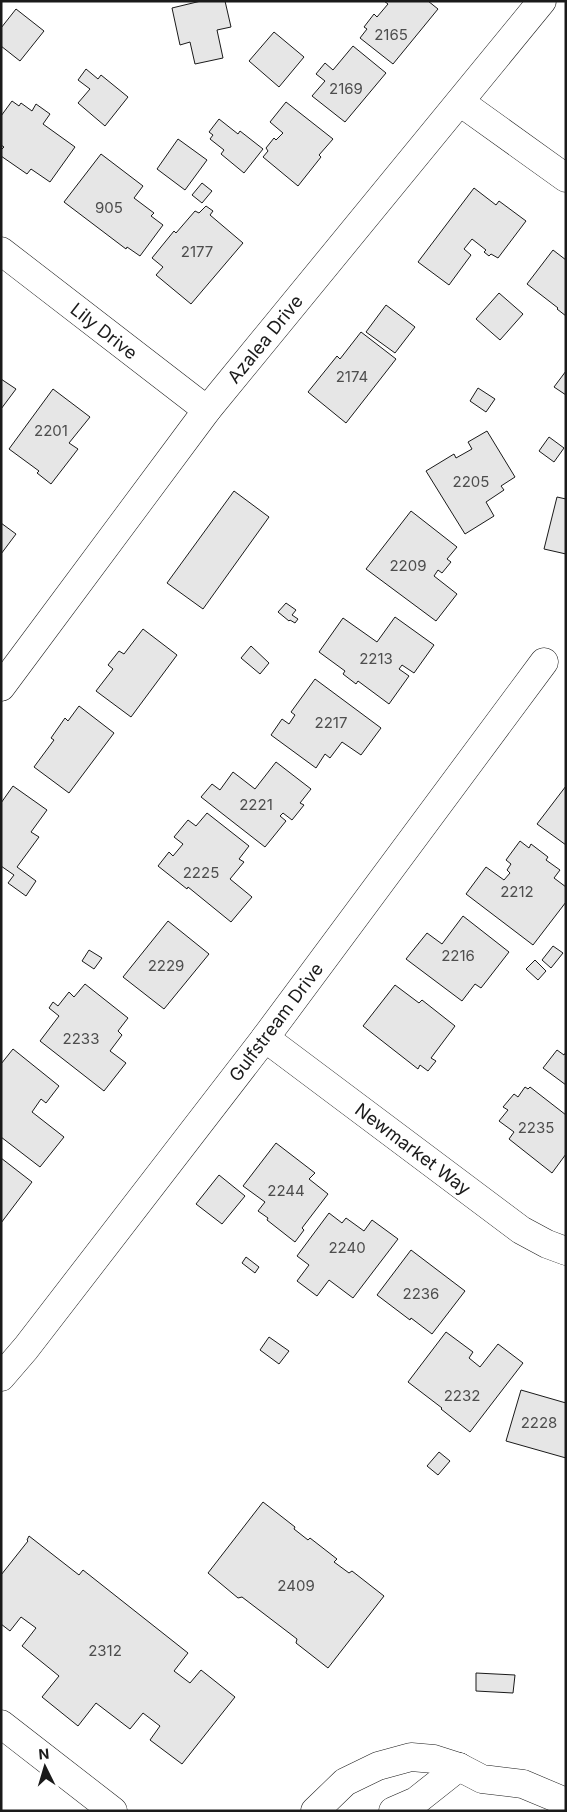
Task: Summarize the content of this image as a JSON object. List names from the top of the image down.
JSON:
{
  "streets": {
    "street": [
      "Lily Drive",
      "Azalea Drive",
      "Gulfstream Drive",
      "Newmarket Way"
    ]
  },
  "crossings": [
    ["Lily Drive", "Azalea Drive"],
    ["Gulfstream Drive", "Newmarket Way"]
  ],
  "house_numbers": [
    "2165",
    "2169",
    "905",
    "2177",
    "2174",
    "2201",
    "2205",
    "2209",
    "2213",
    "2217",
    "2221",
    "2225",
    "2212",
    "2216",
    "2229",
    "2233",
    "2235",
    "2244",
    "2240",
    "2236",
    "2232",
    "2228",
    "2409",
    "2312"
  ],
  "north": "top"
}
